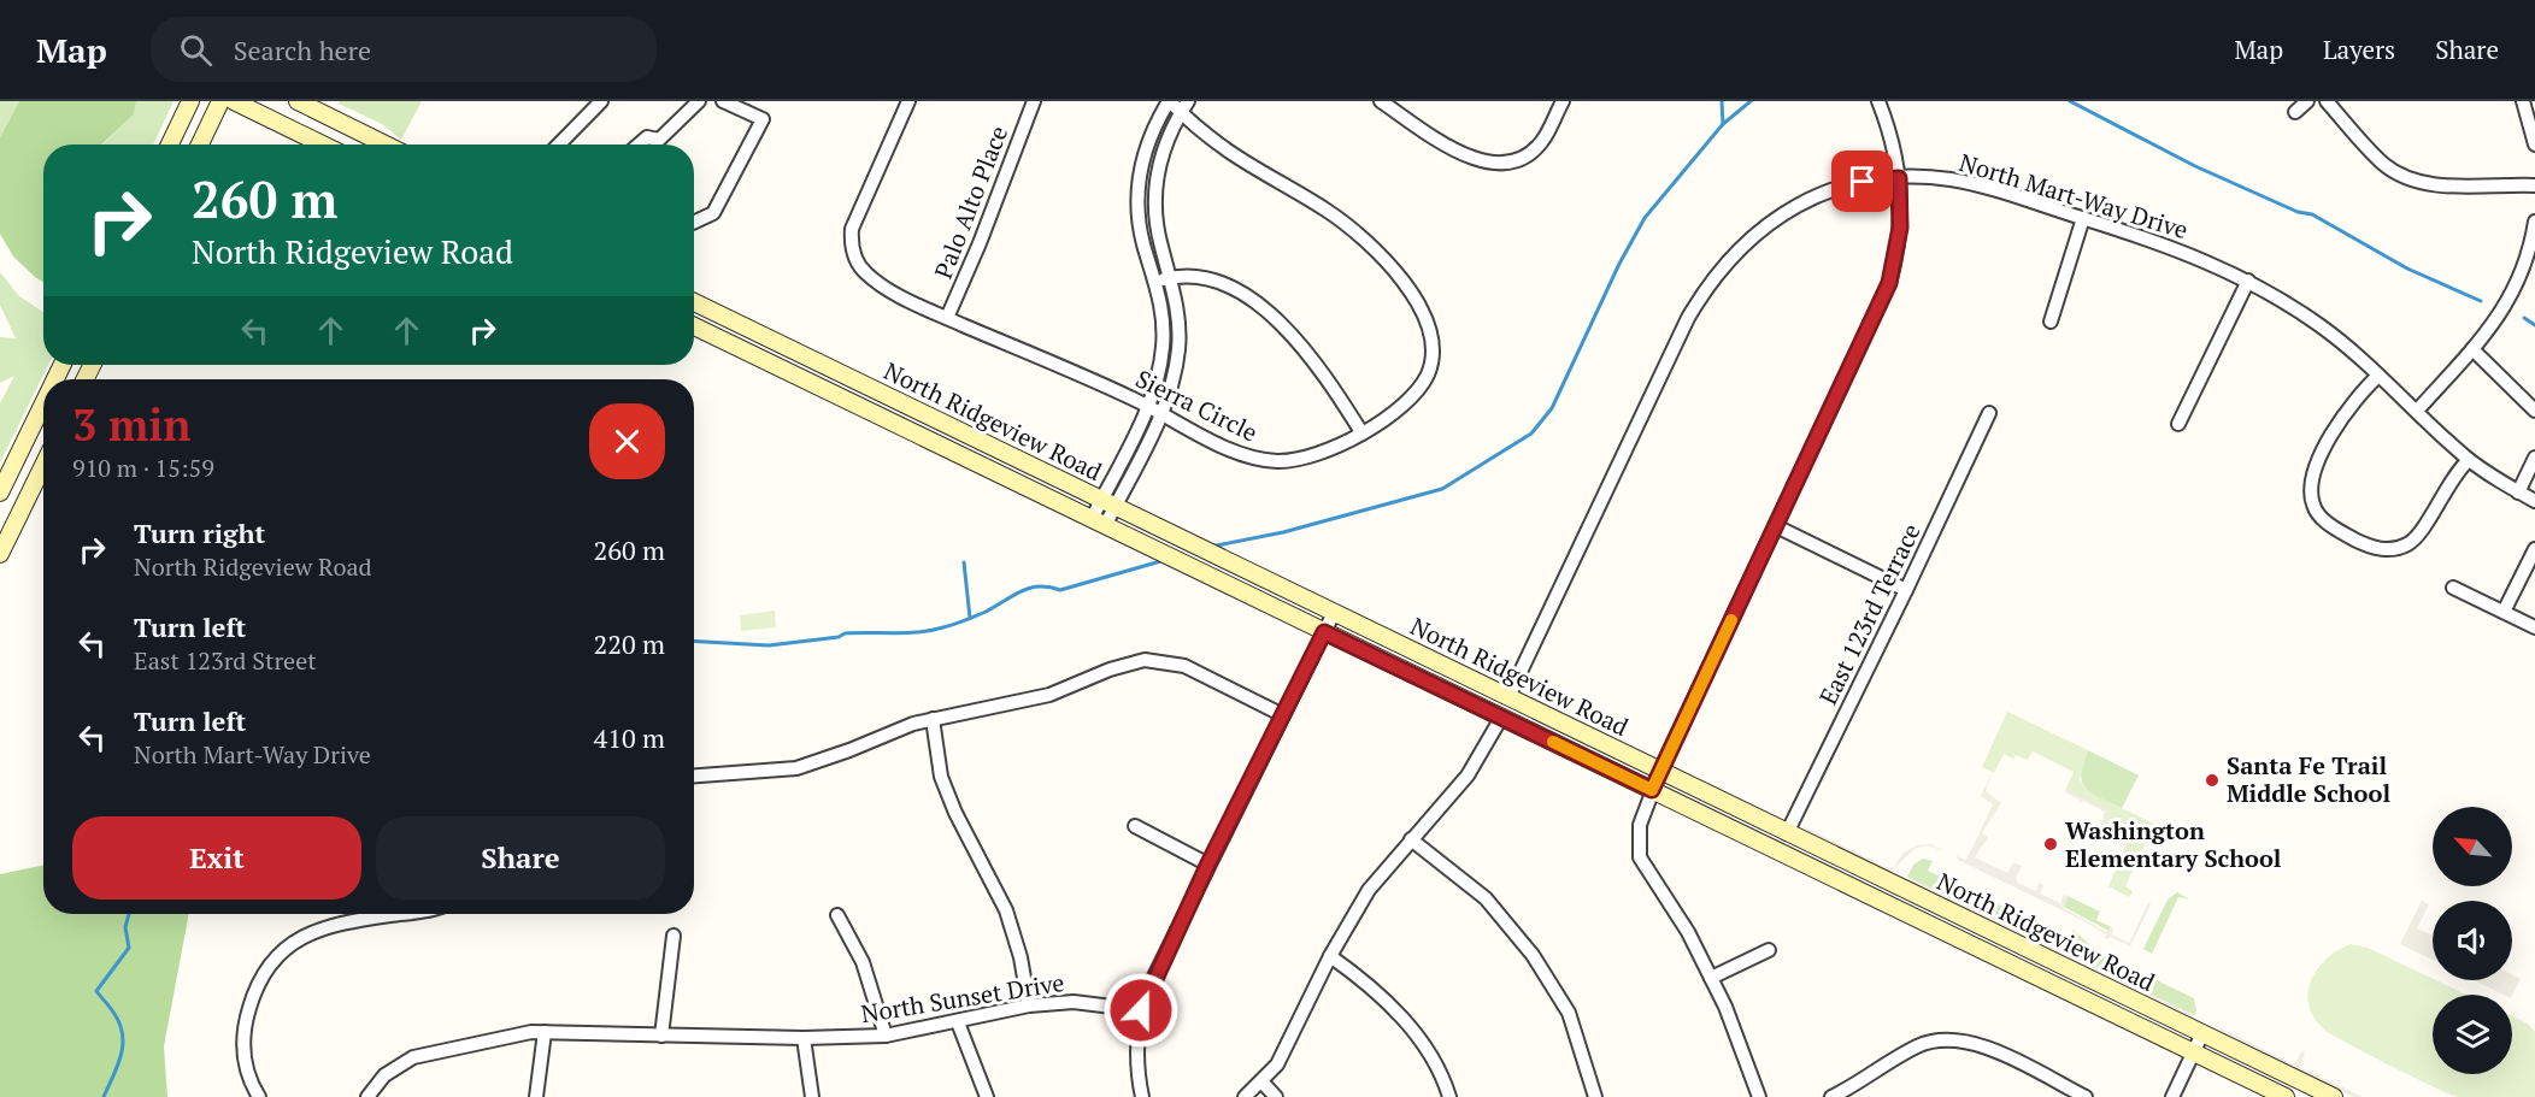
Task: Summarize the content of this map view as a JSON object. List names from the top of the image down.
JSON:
{
  "streets": {
    "main road": ["North Ridgeview Road"],
    "street": [
      "North Mart-Way Drive",
      "Palo Alto Place",
      "Sierra Circle",
      "East 123rd Terrace",
      "North Sunset Drive"
    ]
  },
  "crossings": [
    ["North Mart-Way Drive", "North Ridgeview Road"],
    ["Palo Alto Place", "Sierra Circle"],
    ["North Ridgeview Road", "East 123rd Terrace"]
  ],
  "places": ["Santa Fe Trail Middle School", "Washington Elementary School"],
  "north": "top left",
  "page": {
    "header": "Map",
    "search": "Search here",
    "nav": ["Map", "Layers", "Share"],
    "turn": ["260 m", "North Ridgeview Road"],
    "heading": ["3 min", "910 m · 15:59"],
    "list": [
      {
        "name": "Turn right",
        "note": "North Ridgeview Road",
        "value": "260 m"
      },
      {
        "name": "Turn left",
        "note": "East 123rd Street",
        "value": "220 m"
      },
      {
        "name": "Turn left",
        "note": "North Mart-Way Drive",
        "value": "410 m"
      }
    ],
    "buttons": ["Exit", "Share"]
  }
}
